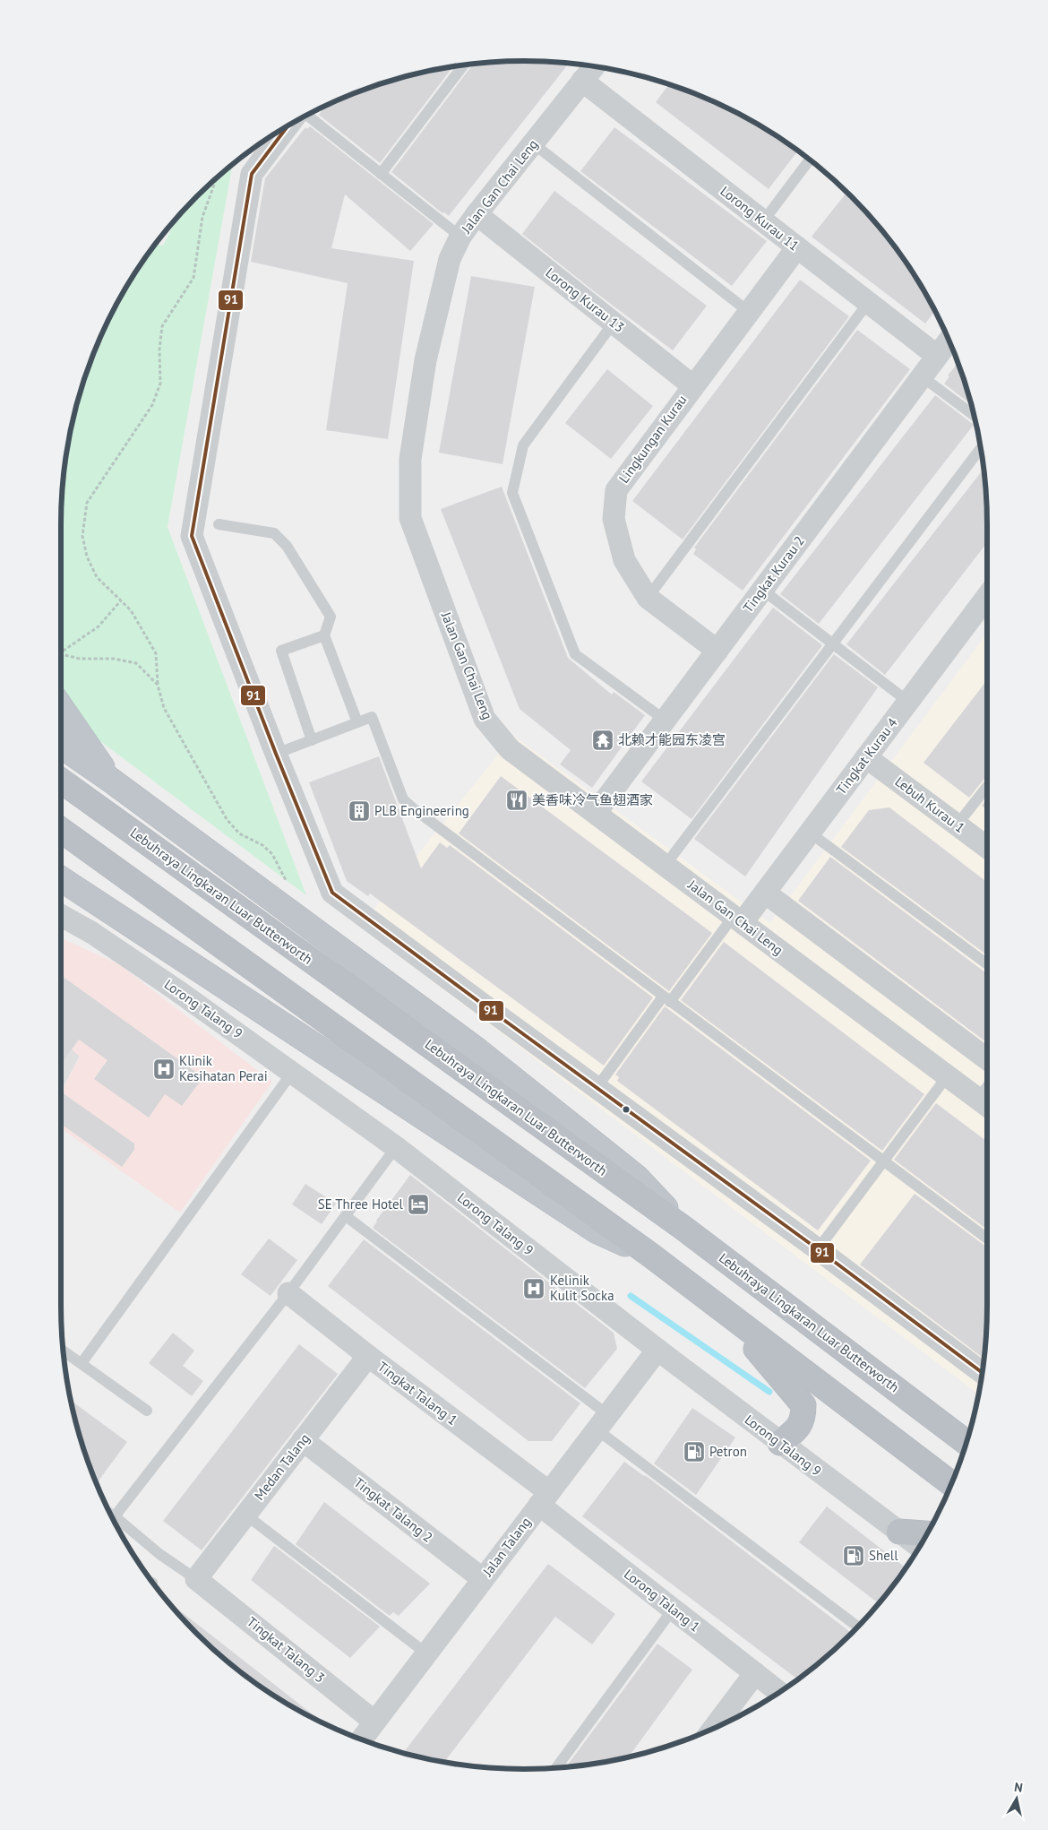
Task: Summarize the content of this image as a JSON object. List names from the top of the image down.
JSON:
{
  "streets": {
    "highway": ["Lebuhraya Lingkaran Luar Butterworth"],
    "street": [
      "Jalan Gan Chai Leng",
      "Lorong Kurau 11",
      "Lorong Kurau 13",
      "Lingkungan Kurau",
      "Tingkat Kurau 2",
      "Tingkat Kurau 4",
      "Lebuh Kurau 1",
      "Lorong Talang 9",
      "Tingkat Talang 1",
      "Medan Talang",
      "Tingkat Talang 2",
      "Jalan Talang",
      "Lorong Talang 1",
      "Tingkat Talang 3"
    ]
  },
  "crossings": [
    ["Jalan Gan Chai Leng", "Lorong Kurau 11"],
    ["Jalan Gan Chai Leng", "Lorong Kurau 13"],
    ["Jalan Gan Chai Leng", "Tingkat Kurau 2"],
    ["Jalan Gan Chai Leng", "Tingkat Kurau 4"],
    ["Lorong Kurau 11", "Lingkungan Kurau"],
    ["Lorong Kurau 11", "Tingkat Kurau 2"],
    ["Lorong Kurau 13", "Lingkungan Kurau"],
    ["Lingkungan Kurau", "Tingkat Kurau 2"],
    ["Tingkat Kurau 4", "Lebuh Kurau 1"],
    ["Lorong Talang 9", "Jalan Talang"],
    ["Tingkat Talang 1", "Medan Talang"],
    ["Tingkat Talang 1", "Jalan Talang"],
    ["Tingkat Talang 1", "Lorong Talang 1"],
    ["Medan Talang", "Tingkat Talang 2"],
    ["Medan Talang", "Tingkat Talang 3"],
    ["Tingkat Talang 2", "Jalan Talang"],
    ["Jalan Talang", "Lorong Talang 1"],
    ["Jalan Talang", "Tingkat Talang 3"]
  ],
  "places": {
    "temple": ["北赖才能园东凌宫"],
    "restaurant": ["美香味冷气鱼翅酒家"],
    "building": ["PLB Engineering"],
    "hospital": ["Klinik Kesihatan Perai", "Kelinik Kulit Socka"],
    "hotel": ["SE Three Hotel"],
    "fuel station": ["Petron", "Shell"]
  },
  "lines": ["transit line 91"],
  "north": "top"
}
